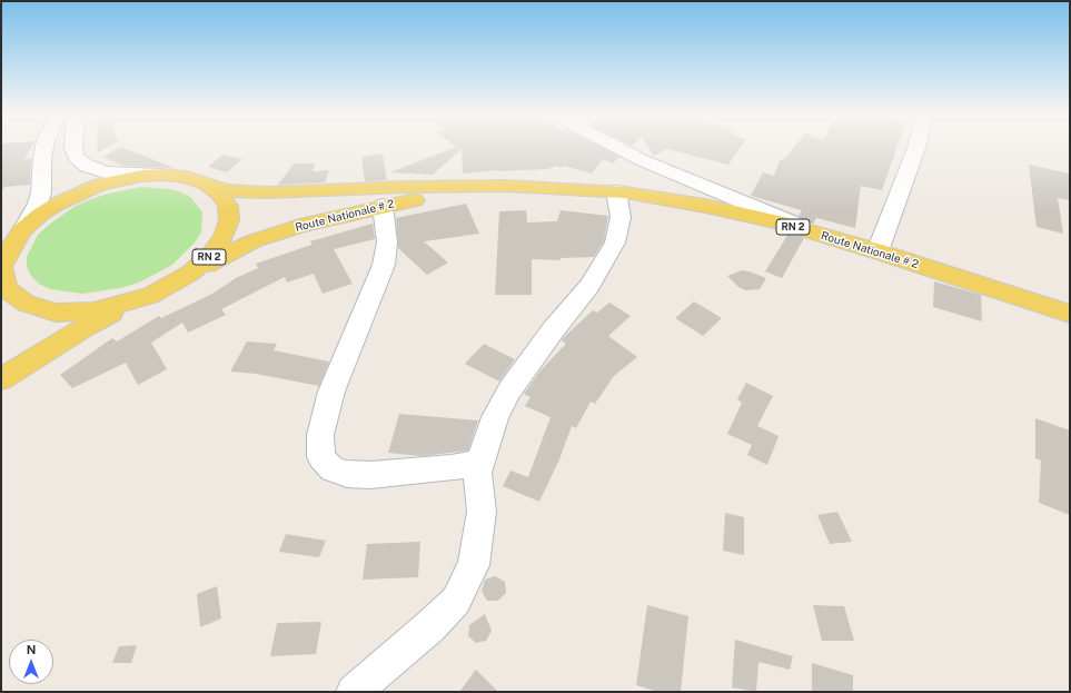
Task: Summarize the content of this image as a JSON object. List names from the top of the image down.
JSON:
{
  "streets": {
    "main road": ["Route Nationale # 2", "RN 2"]
  },
  "crossings": [
    ["Route Nationale # 2", "RN 2"]
  ],
  "north": "top"
}
